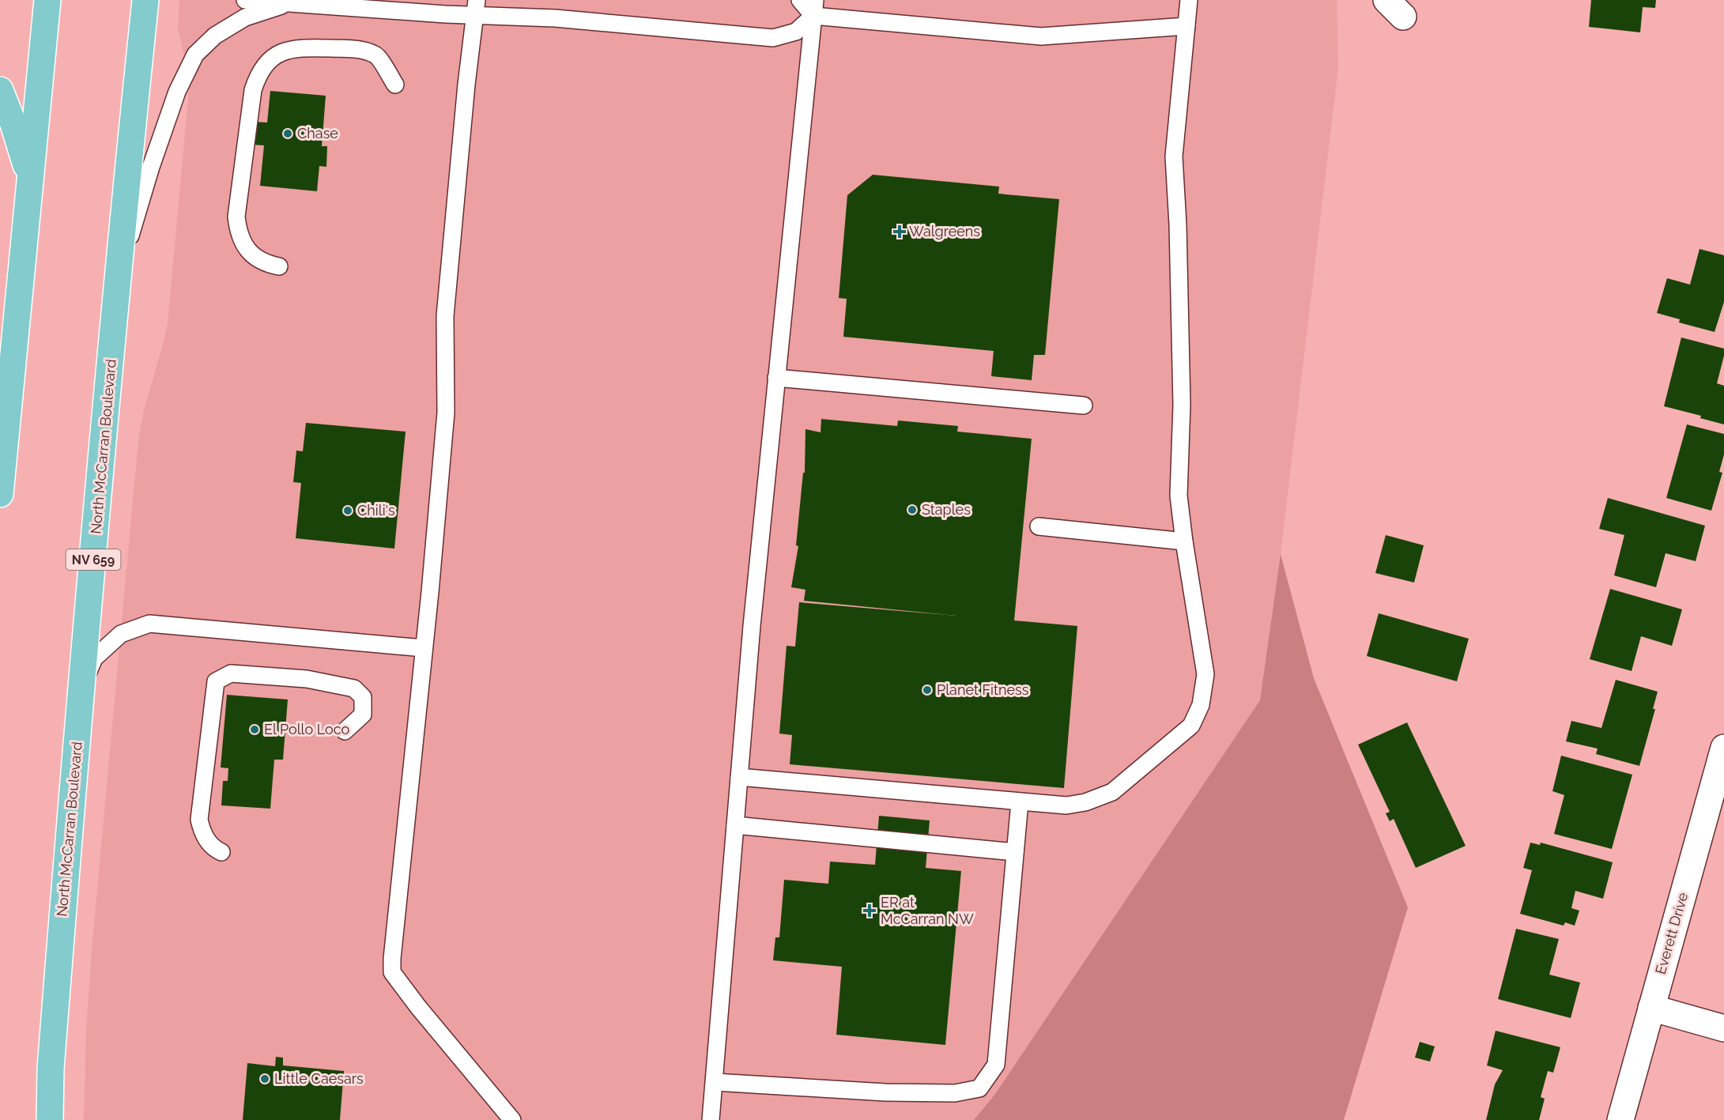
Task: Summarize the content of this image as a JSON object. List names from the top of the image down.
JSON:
{
  "streets": {
    "main road": ["North McCarran Boulevard", "NV 659"],
    "street": ["Everett Drive"]
  },
  "places": {
    "other": [
      "Chase",
      "Staples",
      "Chili's",
      "Planet Fitness",
      "El Pollo Loco",
      "Little Caesars"
    ],
    "health": ["Walgreens", "ER at McCarran NW"]
  }
}
